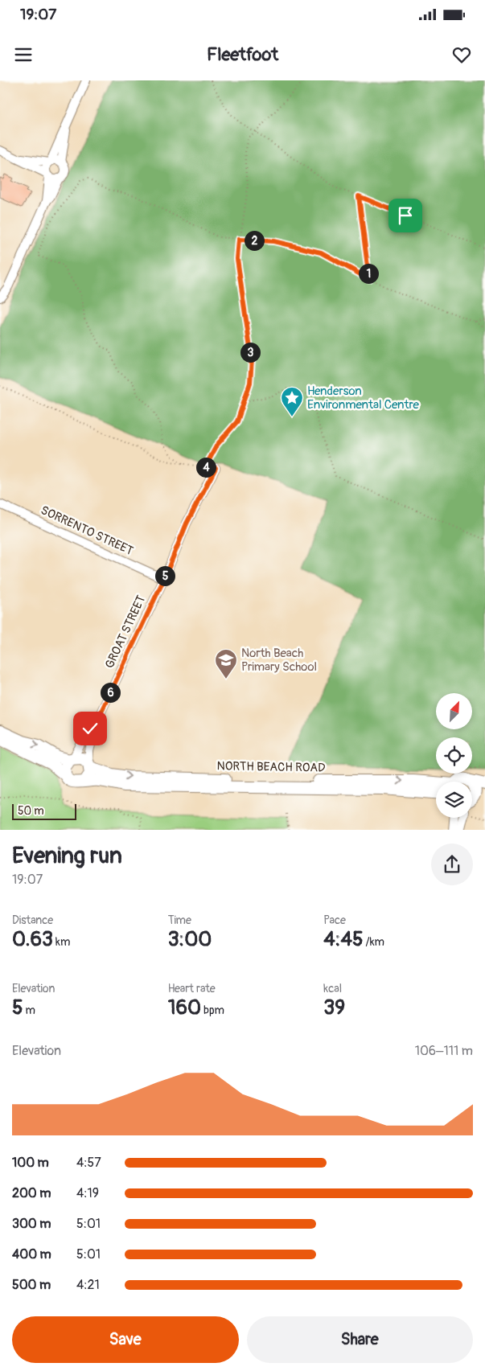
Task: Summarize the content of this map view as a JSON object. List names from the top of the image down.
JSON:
{
  "streets": {
    "main road": ["NORTH BEACH ROAD"],
    "street": ["SORRENTO STREET", "GROAT STREET"]
  },
  "crossings": [
    ["SORRENTO STREET", "GROAT STREET"],
    ["GROAT STREET", "NORTH BEACH ROAD"]
  ],
  "places": {
    "place": ["Henderson Environmental Centre"],
    "school or university": ["North Beach Primary School"]
  },
  "scale_bar": "50 m",
  "north": "top right",
  "page": {
    "status": "19:07",
    "header": "Fleetfoot",
    "pins": [
      "2",
      "1",
      "3",
      "4",
      "5",
      "6"
    ],
    "scale": "50 m",
    "heading": ["Evening run", "19:07"],
    "stats": [
      ["Distance", "0.63 km"],
      ["Time", "3:00"],
      ["Pace", "4:45 /km"],
      ["Elevation", "5 m"],
      ["Heart rate", "160 bpm"],
      ["kcal", "39"]
    ],
    "chart": ["Elevation", "106–111 m"],
    "list": [
      {
        "name": "100 m",
        "note": "4:57"
      },
      {
        "name": "200 m",
        "note": "4:19"
      },
      {
        "name": "300 m",
        "note": "5:01"
      },
      {
        "name": "400 m",
        "note": "5:01"
      },
      {
        "name": "500 m",
        "note": "4:21"
      }
    ],
    "buttons": ["Save", "Share"]
  }
}
